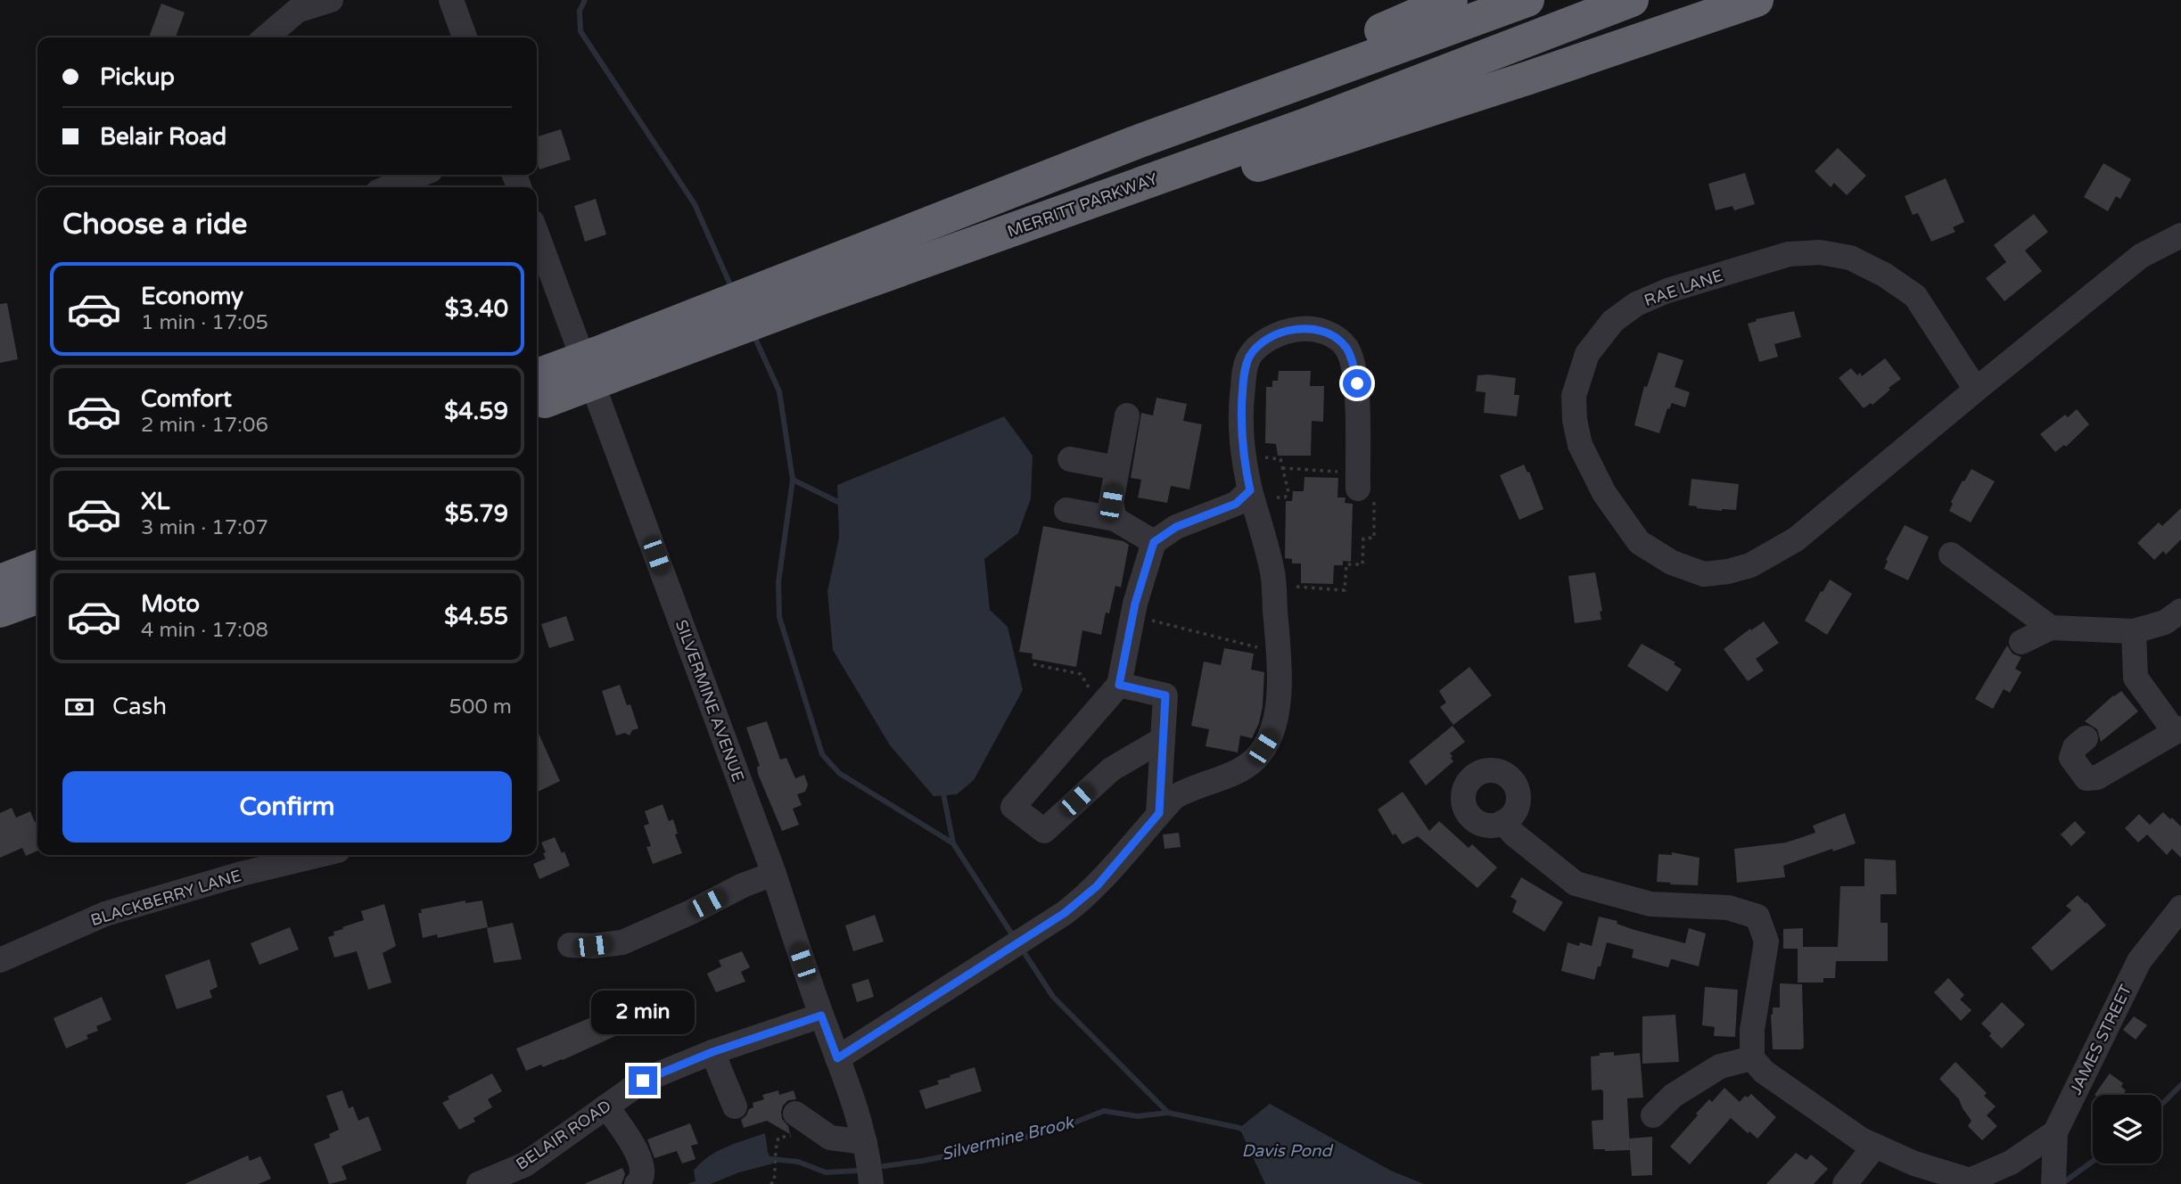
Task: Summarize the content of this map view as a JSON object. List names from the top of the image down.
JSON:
{
  "streets": {
    "highway": ["MERRITT PARKWAY"],
    "street": [
      "RAE LANE",
      "SILVERMINE AVENUE",
      "BLACKBERRY LANE",
      "JAMES STREET",
      "BELAIR ROAD"
    ]
  },
  "crossings": [
    ["SILVERMINE AVENUE", "BELAIR ROAD"]
  ],
  "water": ["Silvermine Brook", "Davis Pond"],
  "page": {
    "banner": ["Pickup", "Belair Road"],
    "heading": "Choose a ride",
    "list": [
      {
        "name": "Economy",
        "note": "1 min · 17:05",
        "value": "$3.40"
      },
      {
        "name": "Comfort",
        "note": "2 min · 17:06",
        "value": "$4.59"
      },
      {
        "name": "XL",
        "note": "3 min · 17:07",
        "value": "$5.79"
      },
      {
        "name": "Moto",
        "note": "4 min · 17:08",
        "value": "$4.55"
      }
    ],
    "pay": ["Cash", "500 m"],
    "buttons": "Confirm",
    "bubble": "2 min"
  }
}
